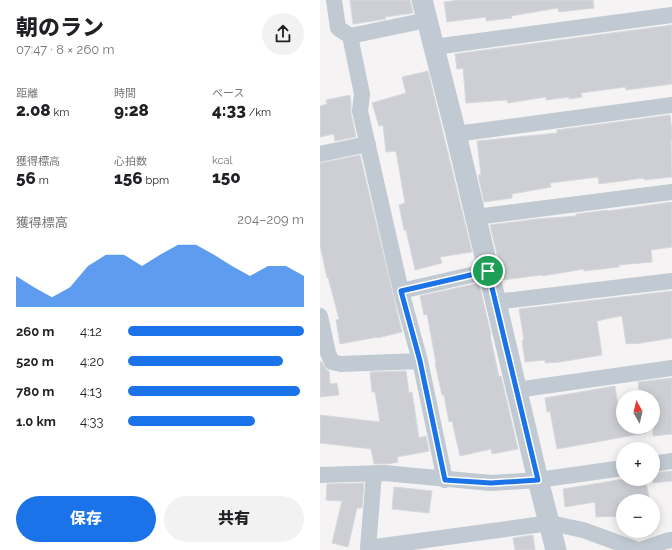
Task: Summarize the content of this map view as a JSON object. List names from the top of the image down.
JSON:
{
  "north": "top",
  "page": {
    "heading": ["朝のラン", "07:47 · 8 × 260 m"],
    "stats": [
      ["距離", "2.08 km"],
      ["時間", "9:28"],
      ["ペース", "4:33 /km"],
      ["獲得標高", "56 m"],
      ["心拍数", "156 bpm"],
      ["kcal", "150"]
    ],
    "chart": ["獲得標高", "204–209 m"],
    "list": [
      {
        "name": "260 m",
        "note": "4:12"
      },
      {
        "name": "520 m",
        "note": "4:20"
      },
      {
        "name": "780 m",
        "note": "4:13"
      },
      {
        "name": "1.0 km",
        "note": "4:33"
      }
    ],
    "map_buttons": ["+", "−"],
    "buttons": ["保存", "共有"]
  }
}
